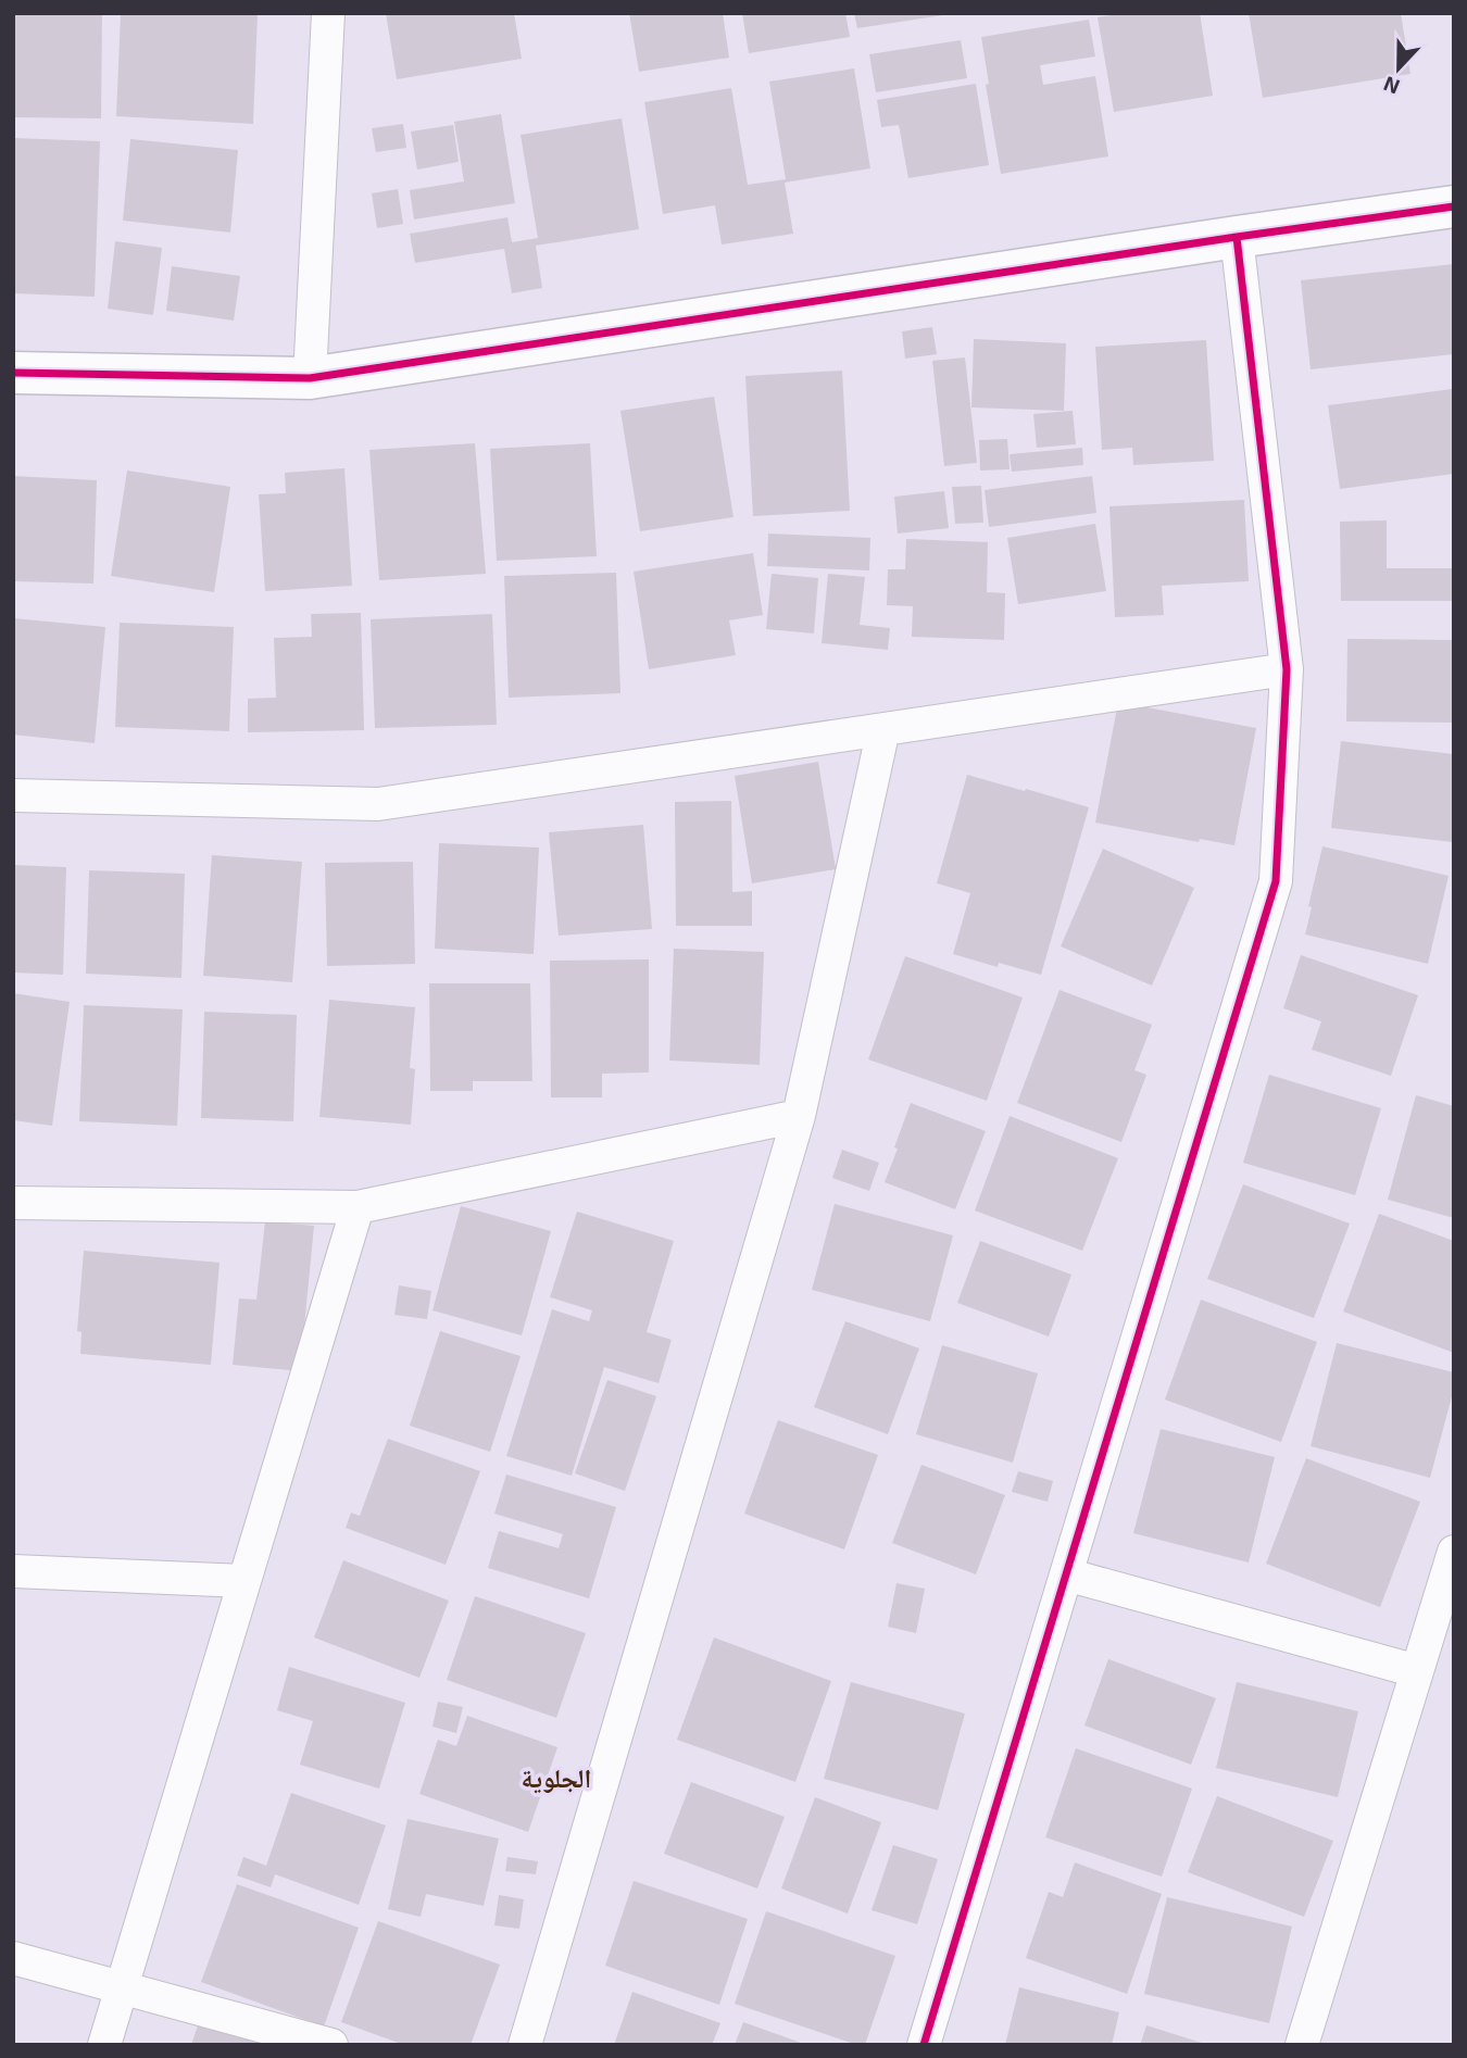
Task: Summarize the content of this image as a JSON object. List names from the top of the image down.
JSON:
{
  "districts": ["الجلوية"],
  "north": "bottom"
}
